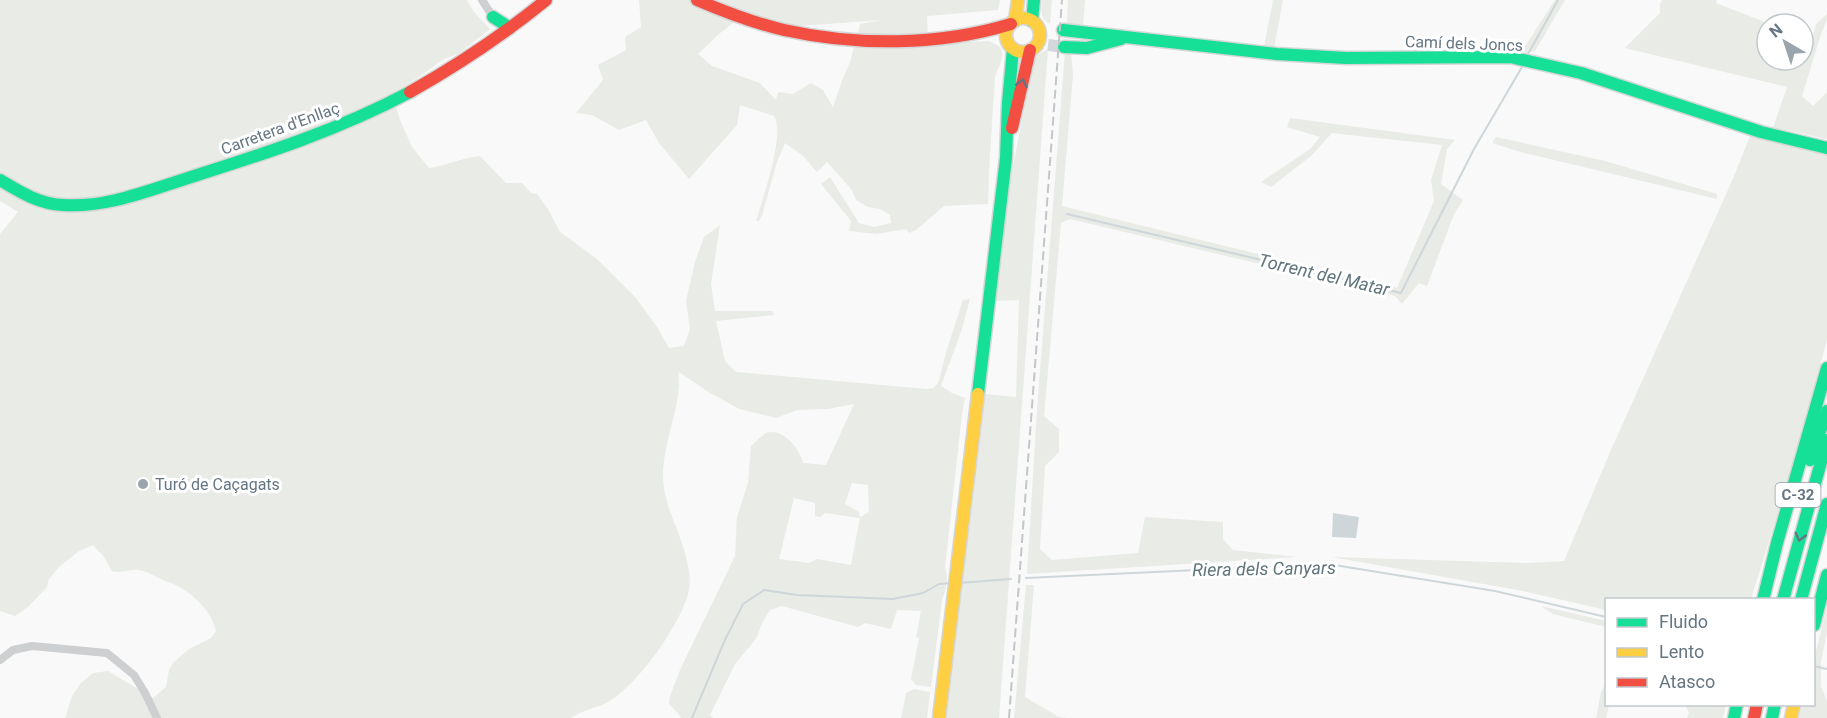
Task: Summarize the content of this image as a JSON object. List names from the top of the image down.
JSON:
{
  "streets": {
    "main road": ["Camí dels Joncs", "Carretera d'Enllaç", "C-32"]
  },
  "water": ["Torrent del Matar", "Riera dels Canyars"],
  "places": ["Turó de Caçagats"],
  "legend": ["Fluido", "Lento", "Atasco"],
  "north": "top left"
}
